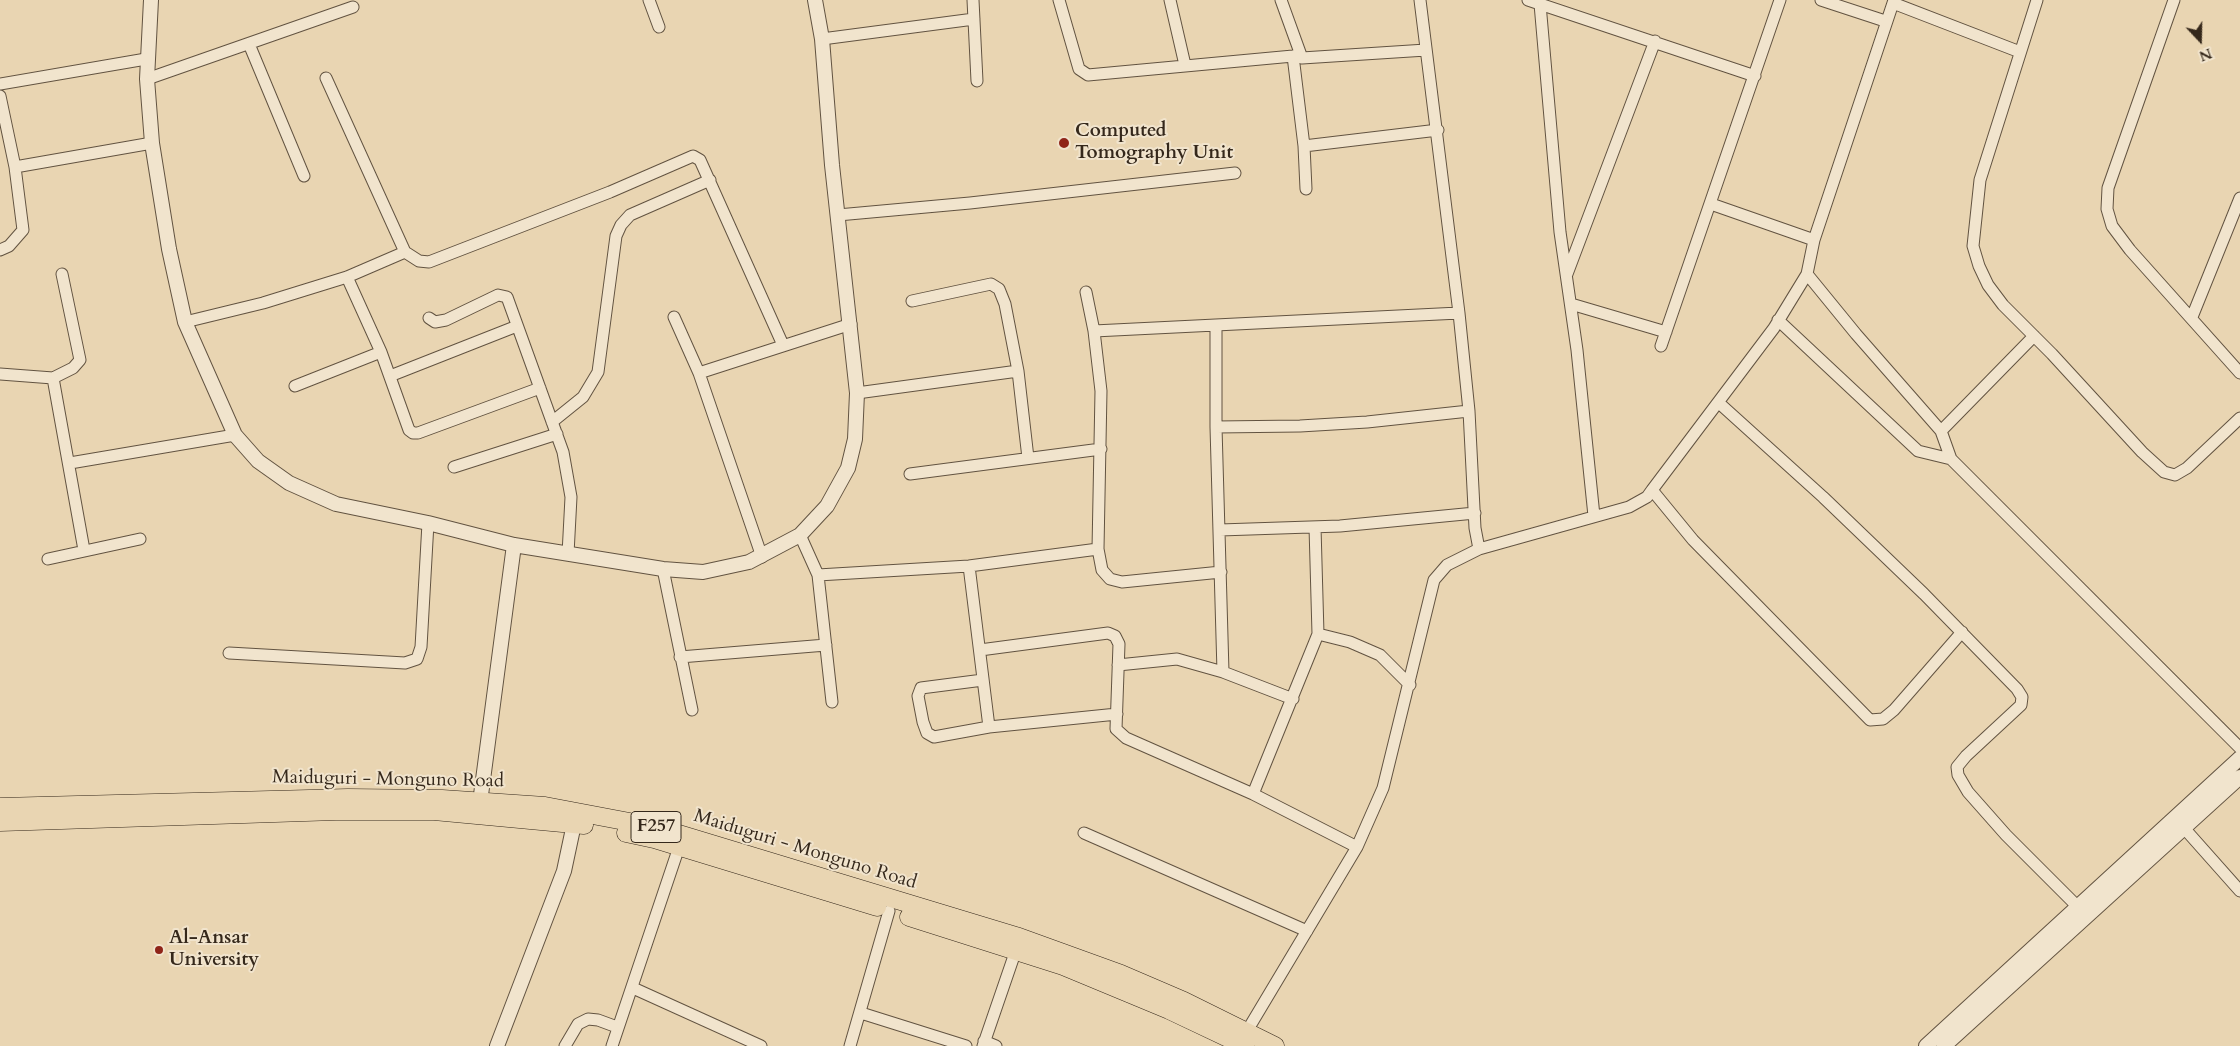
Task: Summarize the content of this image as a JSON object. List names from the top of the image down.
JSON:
{
  "streets": {
    "main road": ["Maiduguri - Monguno Road", "F257"]
  },
  "places": ["Computed Tomography Unit", "Al-Ansar University"],
  "north": "bottom"
}
